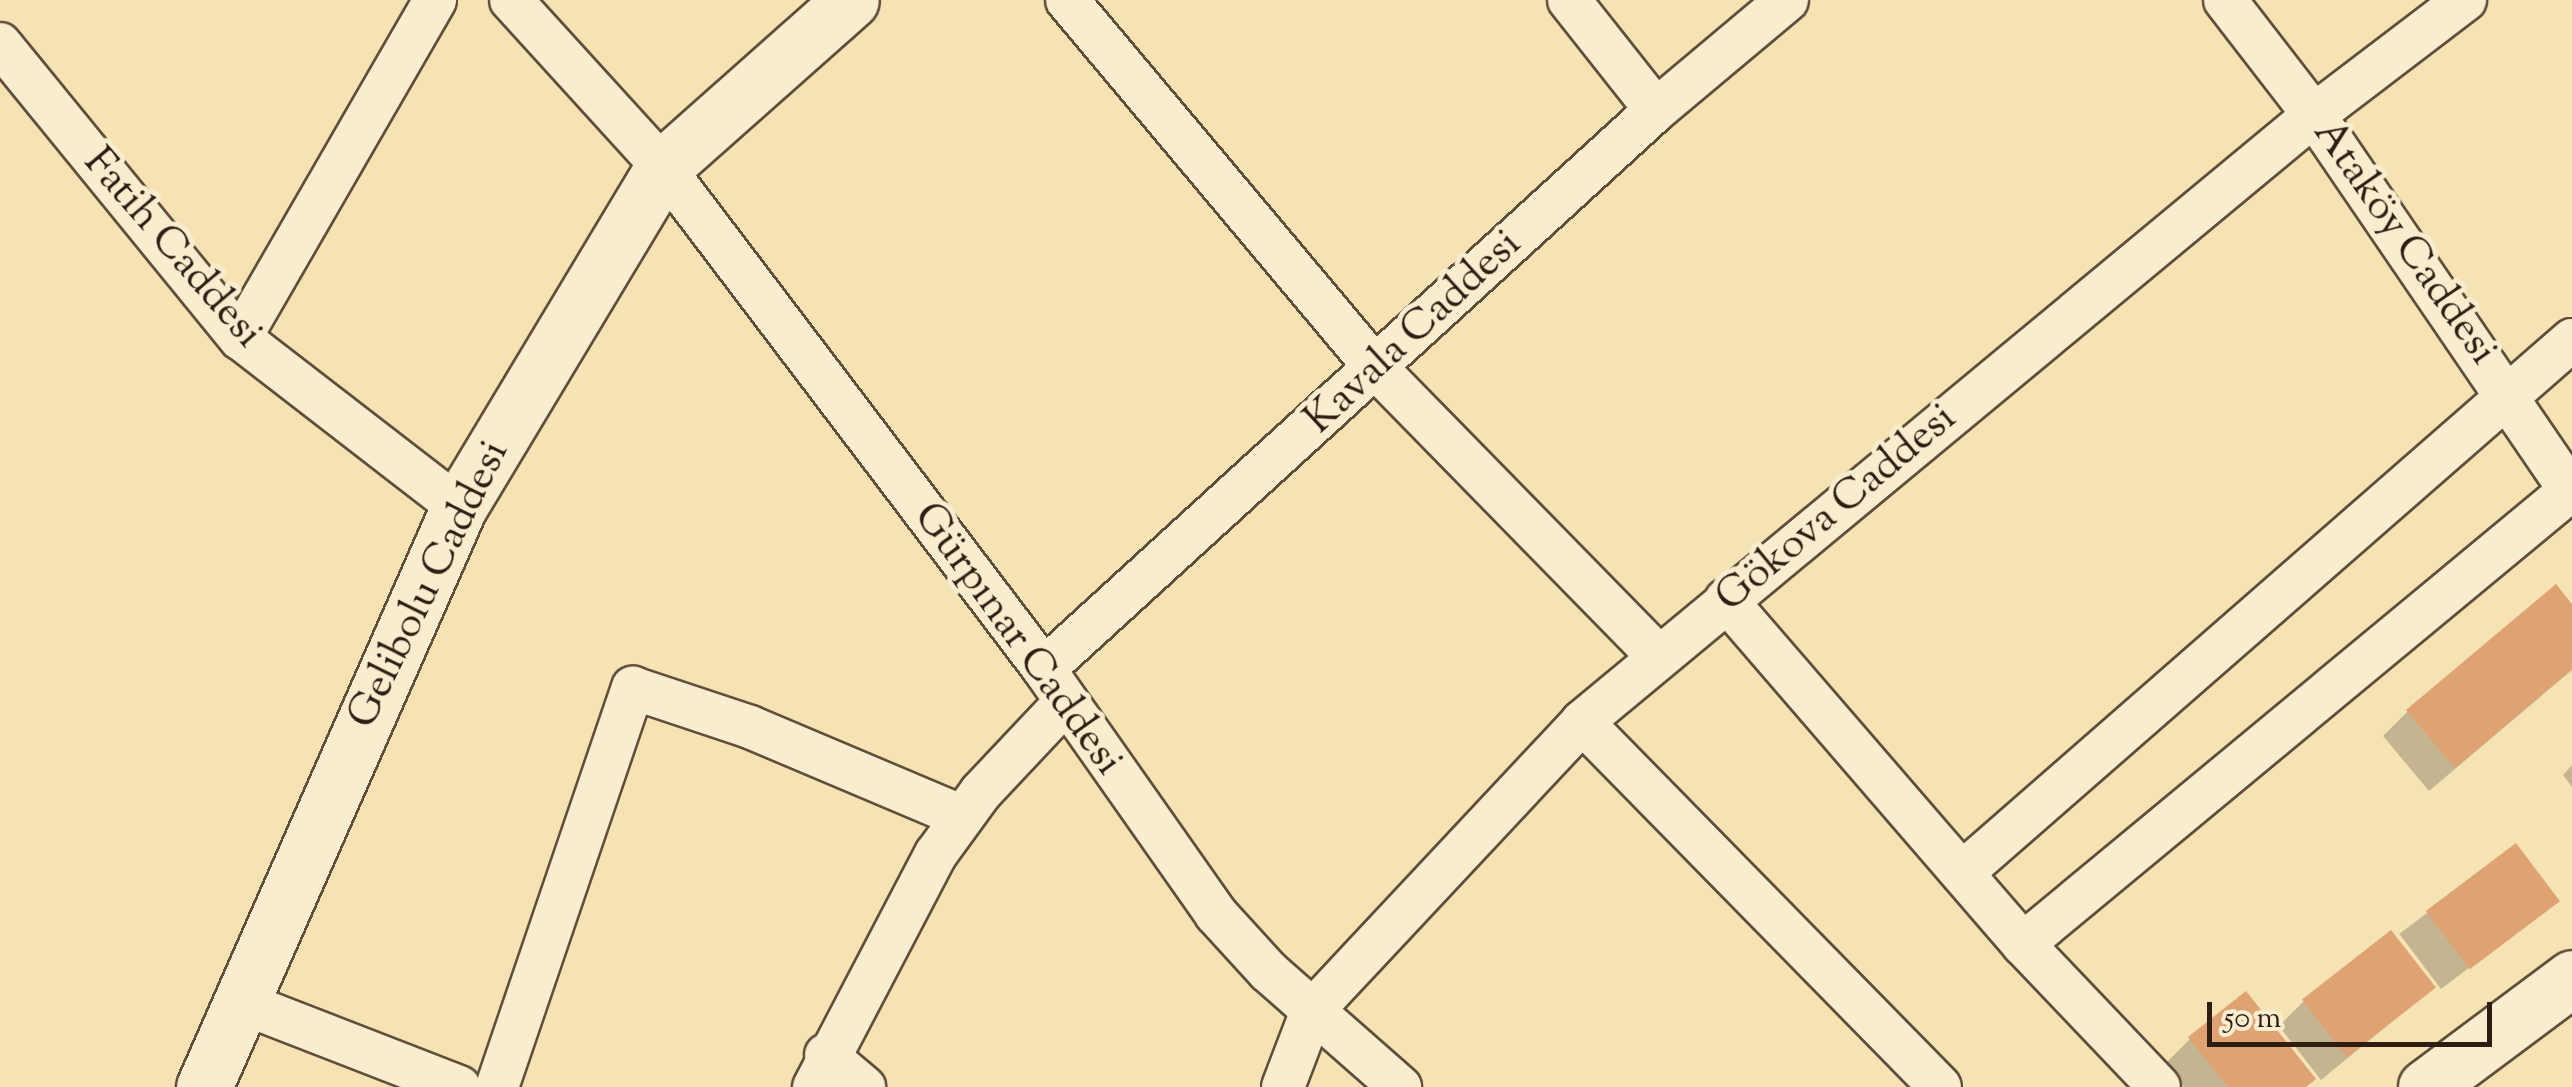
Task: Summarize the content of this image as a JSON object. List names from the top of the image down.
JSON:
{
  "streets": {
    "street": [
      "Ataköy Caddesi",
      "Fatih Caddesi",
      "Kavala Caddesi",
      "Gökova Caddesi",
      "Gelibolu Caddesi",
      "Gürpınar Caddesi"
    ]
  },
  "crossings": [
    ["Ataköy Caddesi", "Gökova Caddesi"],
    ["Fatih Caddesi", "Gelibolu Caddesi"],
    ["Kavala Caddesi", "Gürpınar Caddesi"],
    ["Gökova Caddesi", "Gürpınar Caddesi"],
    ["Gelibolu Caddesi", "Gürpınar Caddesi"]
  ],
  "scale_bar": "50 m"
}
